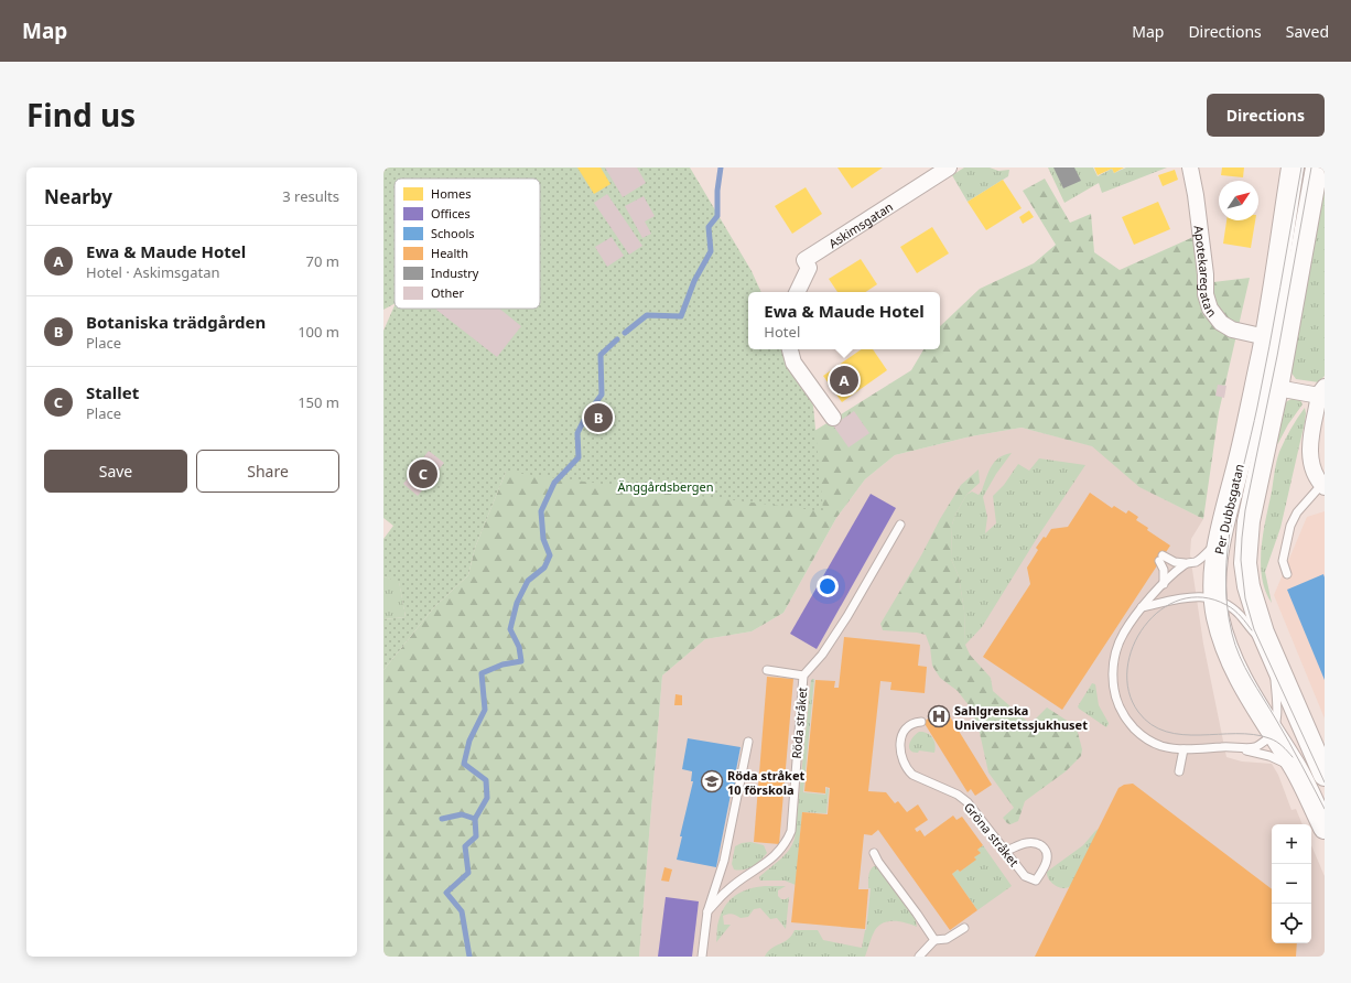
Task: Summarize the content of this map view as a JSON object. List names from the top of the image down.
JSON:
{
  "streets": {
    "main road": ["Per Dubbsgatan"],
    "street": ["Askimsgatan", "Apotekaregatan"],
    "lane": ["Röda stråket", "Gröna stråket"]
  },
  "crossings": [
    ["Apotekaregatan", "Per Dubbsgatan"]
  ],
  "parks": ["Änggårdsbergen"],
  "places": {
    "hospital": ["Sahlgrenska Universitetssjukhuset"],
    "school or university": ["Röda stråket 10 förskola"]
  },
  "legend": [
    "Homes",
    "Offices",
    "Schools",
    "Health",
    "Industry",
    "Other"
  ],
  "north": "top right",
  "page": {
    "header": "Map",
    "nav": ["Map", "Directions", "Saved"],
    "title": "Find us",
    "buttons": [
      "Directions",
      ["Save", "Share"]
    ],
    "heading": ["Nearby", "3 results"],
    "list": [
      {
        "mark": "A",
        "name": "Ewa & Maude Hotel",
        "note": "Hotel · Askimsgatan",
        "value": "70 m"
      },
      {
        "mark": "B",
        "name": "Botaniska trädgården",
        "note": "Place",
        "value": "100 m"
      },
      {
        "mark": "C",
        "name": "Stallet",
        "note": "Place",
        "value": "150 m"
      }
    ],
    "popup": ["Ewa & Maude Hotel", "Hotel"],
    "pins": ["A", "B", "C"],
    "map_buttons": ["+", "−"]
  }
}
